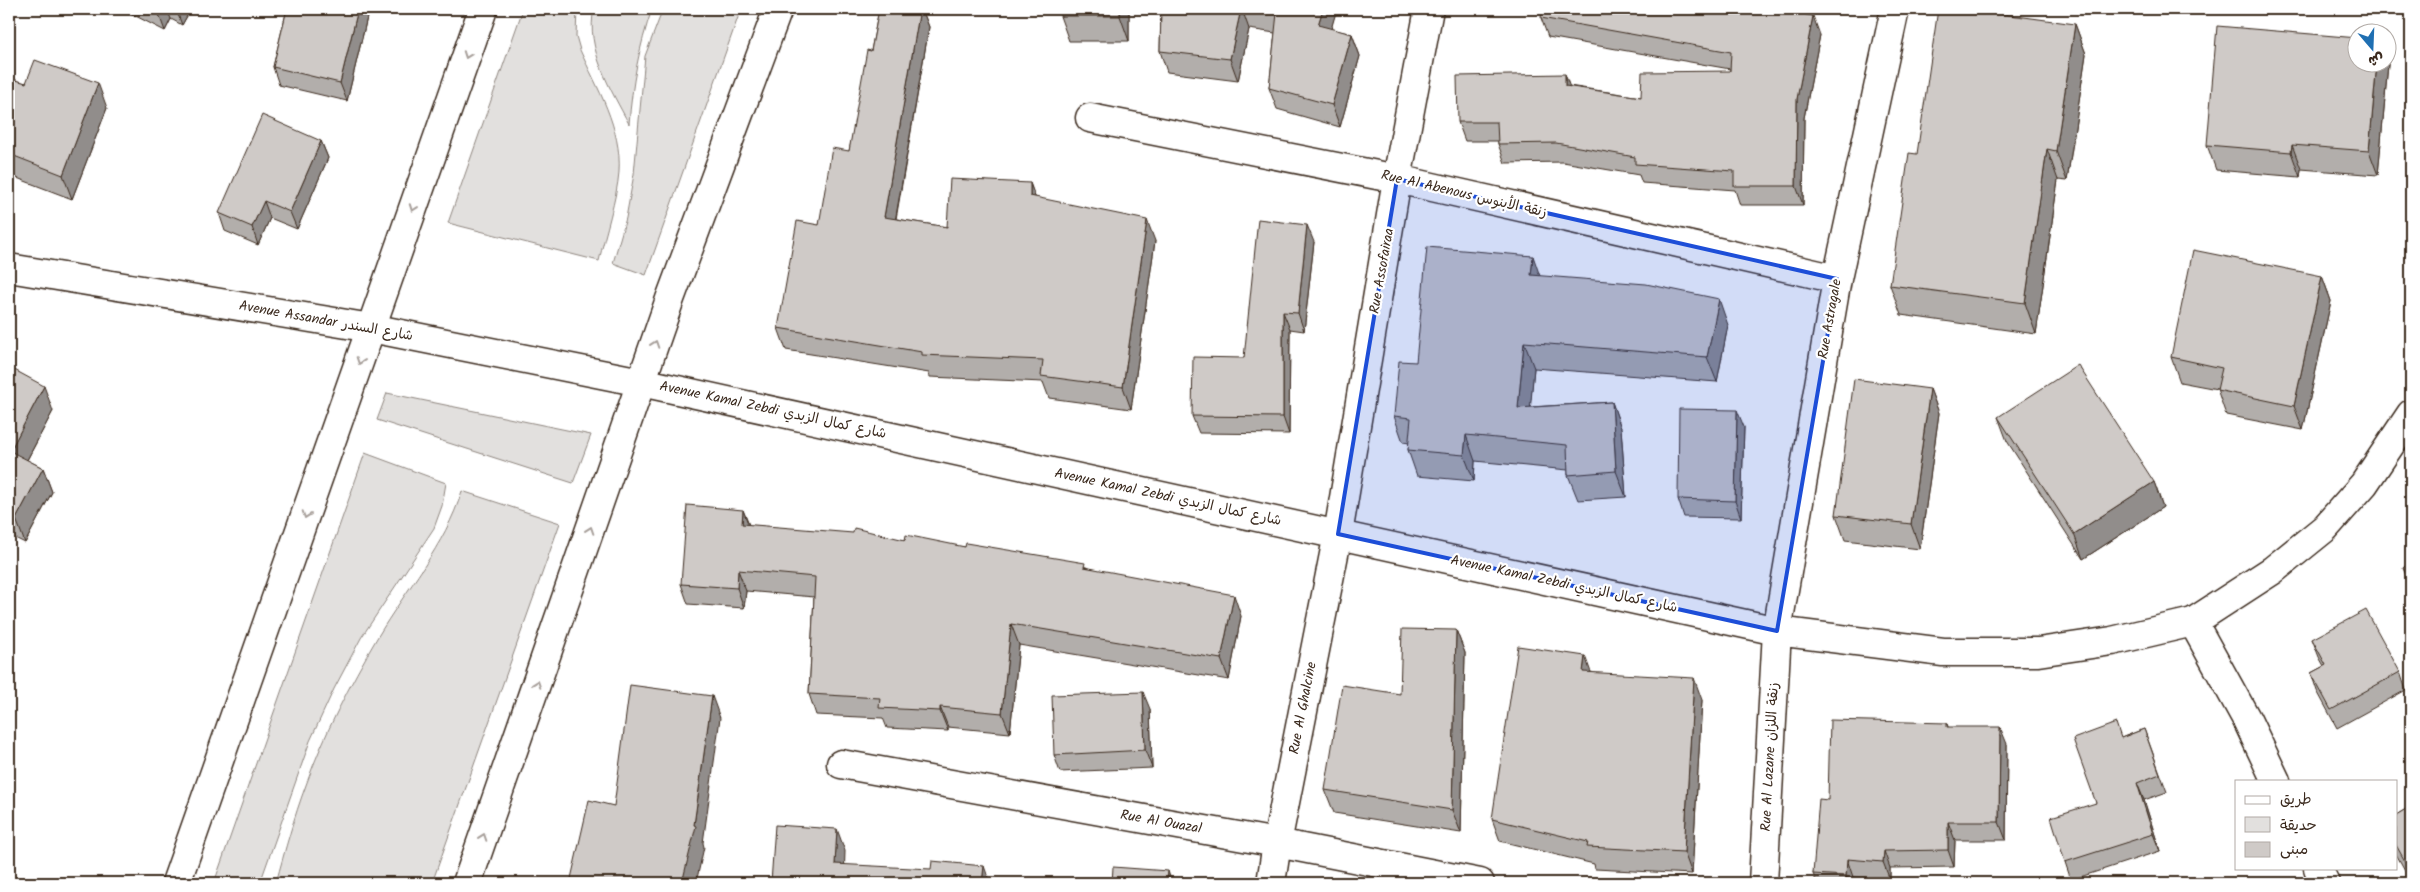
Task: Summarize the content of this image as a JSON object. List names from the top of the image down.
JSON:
{
  "streets": {
    "street": [
      "Rue Al Abenous زنقة الأبنوس",
      "Rue Assofairaa",
      "Rue Astragale",
      "Avenue Assandar شارع السندر",
      "Avenue Kamal Zebdi شارع كمال الزبدي",
      "Rue Al Ghalcine",
      "Rue Al Lazane زنقة اللزان",
      "Rue Al Ouazal"
    ]
  },
  "crossings": [
    ["Rue Al Abenous زنقة الأبنوس", "Rue Assofairaa"],
    ["Rue Al Abenous زنقة الأبنوس", "Rue Astragale"],
    ["Rue Assofairaa", "Avenue Kamal Zebdi شارع كمال الزبدي"],
    ["Rue Assofairaa", "Rue Al Ghalcine"],
    ["Rue Astragale", "Avenue Kamal Zebdi شارع كمال الزبدي"],
    ["Rue Astragale", "Rue Al Lazane زنقة اللزان"],
    ["Avenue Assandar شارع السندر", "Avenue Kamal Zebdi شارع كمال الزبدي"],
    ["Avenue Kamal Zebdi شارع كمال الزبدي", "Rue Al Ghalcine"],
    ["Avenue Kamal Zebdi شارع كمال الزبدي", "Rue Al Lazane زنقة اللزان"],
    ["Rue Al Ghalcine", "Rue Al Ouazal"]
  ],
  "legend": ["طريق", "حديقة", "مبنى"],
  "north": "bottom"
}
